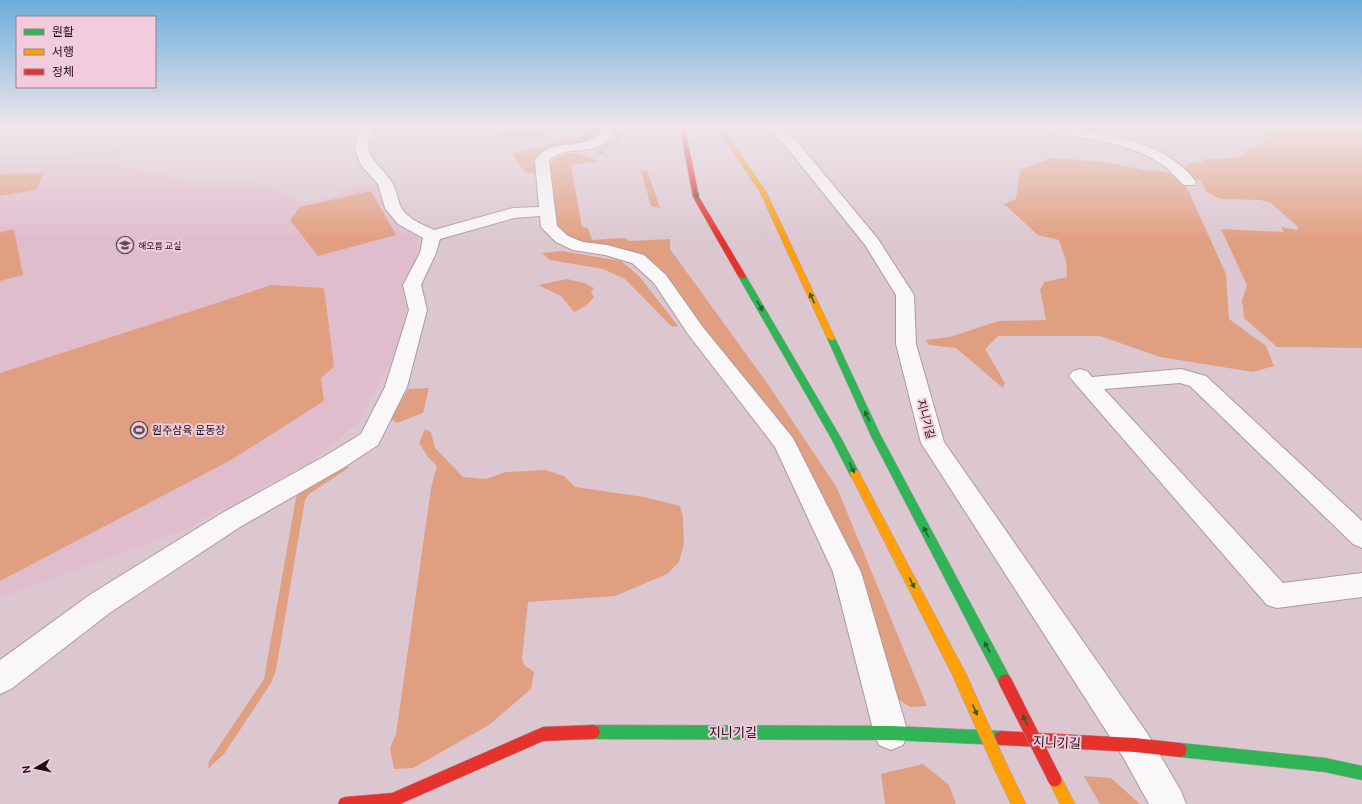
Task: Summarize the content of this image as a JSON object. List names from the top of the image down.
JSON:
{
  "streets": {
    "main road": ["지니기길"]
  },
  "places": {
    "school or university": ["해오름 교실"],
    "sports": ["원주삼육 운동장"]
  },
  "legend": ["원활", "서행", "정체"],
  "north": "left"
}
